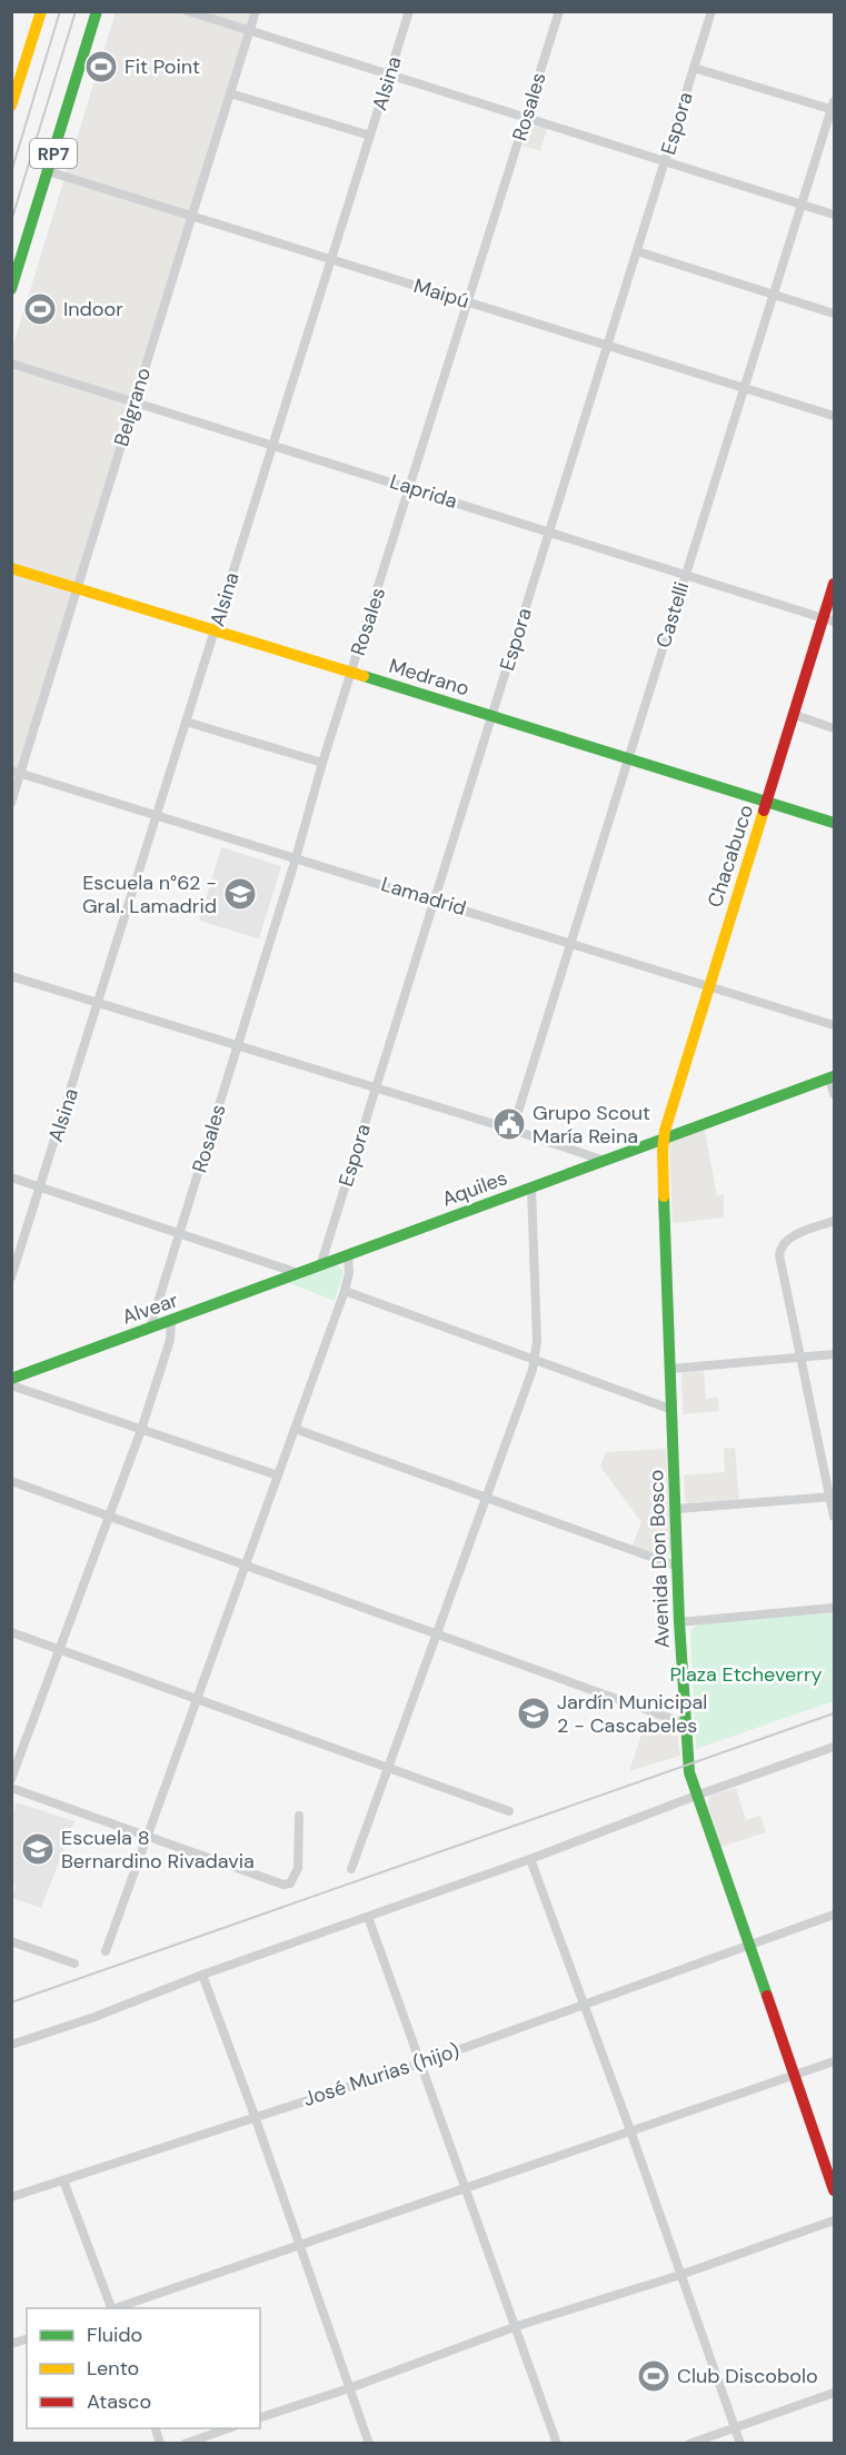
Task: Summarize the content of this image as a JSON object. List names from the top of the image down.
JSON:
{
  "streets": {
    "street": [
      "Alsina",
      "Rosales",
      "Espora",
      "RP7",
      "Maipú",
      "Belgrano",
      "Laprida",
      "Castelli",
      "Medrano",
      "Chacabuco",
      "Lamadrid",
      "Aquiles",
      "Alvear",
      "Avenida Don Bosco",
      "José Murias (hijo)"
    ]
  },
  "crossings": [
    ["Alsina", "Maipú"],
    ["Alsina", "Laprida"],
    ["Alsina", "Medrano"],
    ["Alsina", "Lamadrid"],
    ["Rosales", "Maipú"],
    ["Rosales", "Laprida"],
    ["Rosales", "Medrano"],
    ["Rosales", "Lamadrid"],
    ["Rosales", "Alvear"],
    ["Espora", "Maipú"],
    ["Espora", "Laprida"],
    ["Espora", "Medrano"],
    ["Espora", "Lamadrid"],
    ["Espora", "Aquiles"],
    ["RP7", "Maipú"],
    ["Maipú", "Belgrano"],
    ["Maipú", "Castelli"],
    ["Belgrano", "Laprida"],
    ["Belgrano", "Medrano"],
    ["Belgrano", "Lamadrid"],
    ["Laprida", "Castelli"],
    ["Laprida", "Chacabuco"],
    ["Castelli", "Medrano"],
    ["Castelli", "Lamadrid"],
    ["Medrano", "Chacabuco"],
    ["Chacabuco", "Lamadrid"],
    ["Chacabuco", "Aquiles"],
    ["Chacabuco", "Avenida Don Bosco"],
    ["Aquiles", "Alvear"],
    ["Aquiles", "Avenida Don Bosco"],
    ["Avenida Don Bosco", "José Murias (hijo)"]
  ],
  "parks": ["Plaza Etcheverry"],
  "places": {
    "sports": ["Fit Point", "Indoor", "Club Discobolo"],
    "school or university": ["Escuela n°62 - Gral. Lamadrid", "Jardín Municipal 2 - Cascabeles", "Escuela 8 Bernardino Rivadavia"],
    "public building": ["Grupo Scout María Reina"]
  },
  "legend": ["Fluido", "Lento", "Atasco"]
}
